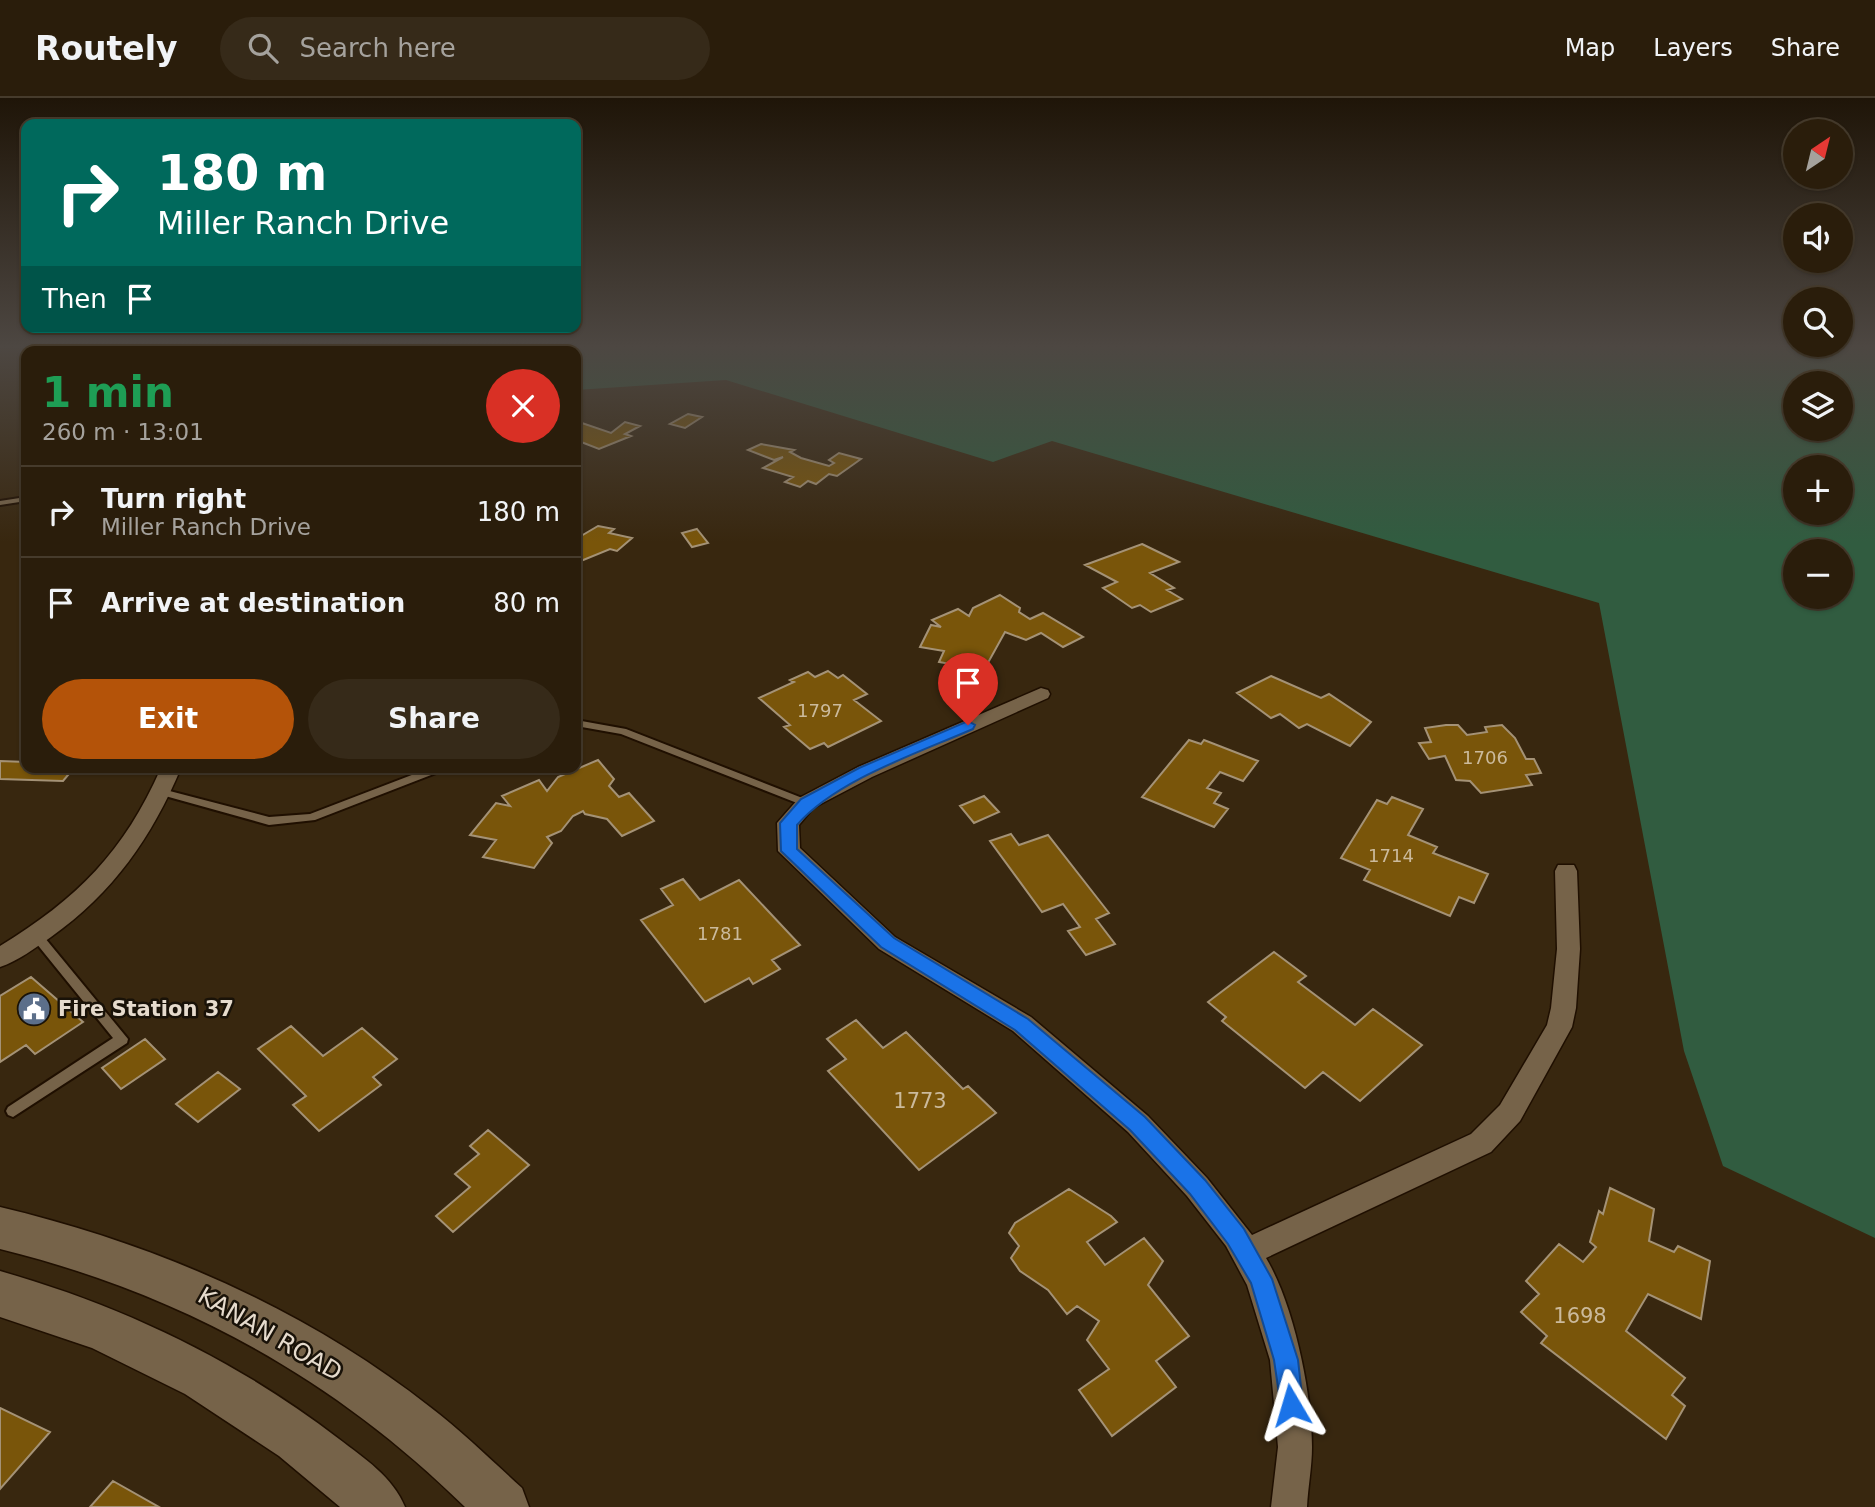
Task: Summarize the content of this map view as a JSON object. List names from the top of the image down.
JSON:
{
  "streets": {
    "main road": ["KANAN ROAD"]
  },
  "places": {
    "public building": ["Fire Station 37"]
  },
  "house_numbers": [
    "1797",
    "1706",
    "1714",
    "1781",
    "1773",
    "1698"
  ],
  "north": "top right",
  "page": {
    "header": "Routely",
    "search": "Search here",
    "nav": ["Map", "Layers", "Share"],
    "map_buttons": ["+", "−"],
    "turn": ["180 m", "Miller Ranch Drive"],
    "then": "Then",
    "heading": ["1 min", "260 m · 13:01"],
    "list": [
      {
        "name": "Turn right",
        "note": "Miller Ranch Drive",
        "value": "180 m"
      },
      {
        "name": "Arrive at destination",
        "value": "80 m"
      }
    ],
    "buttons": ["Exit", "Share"]
  }
}
